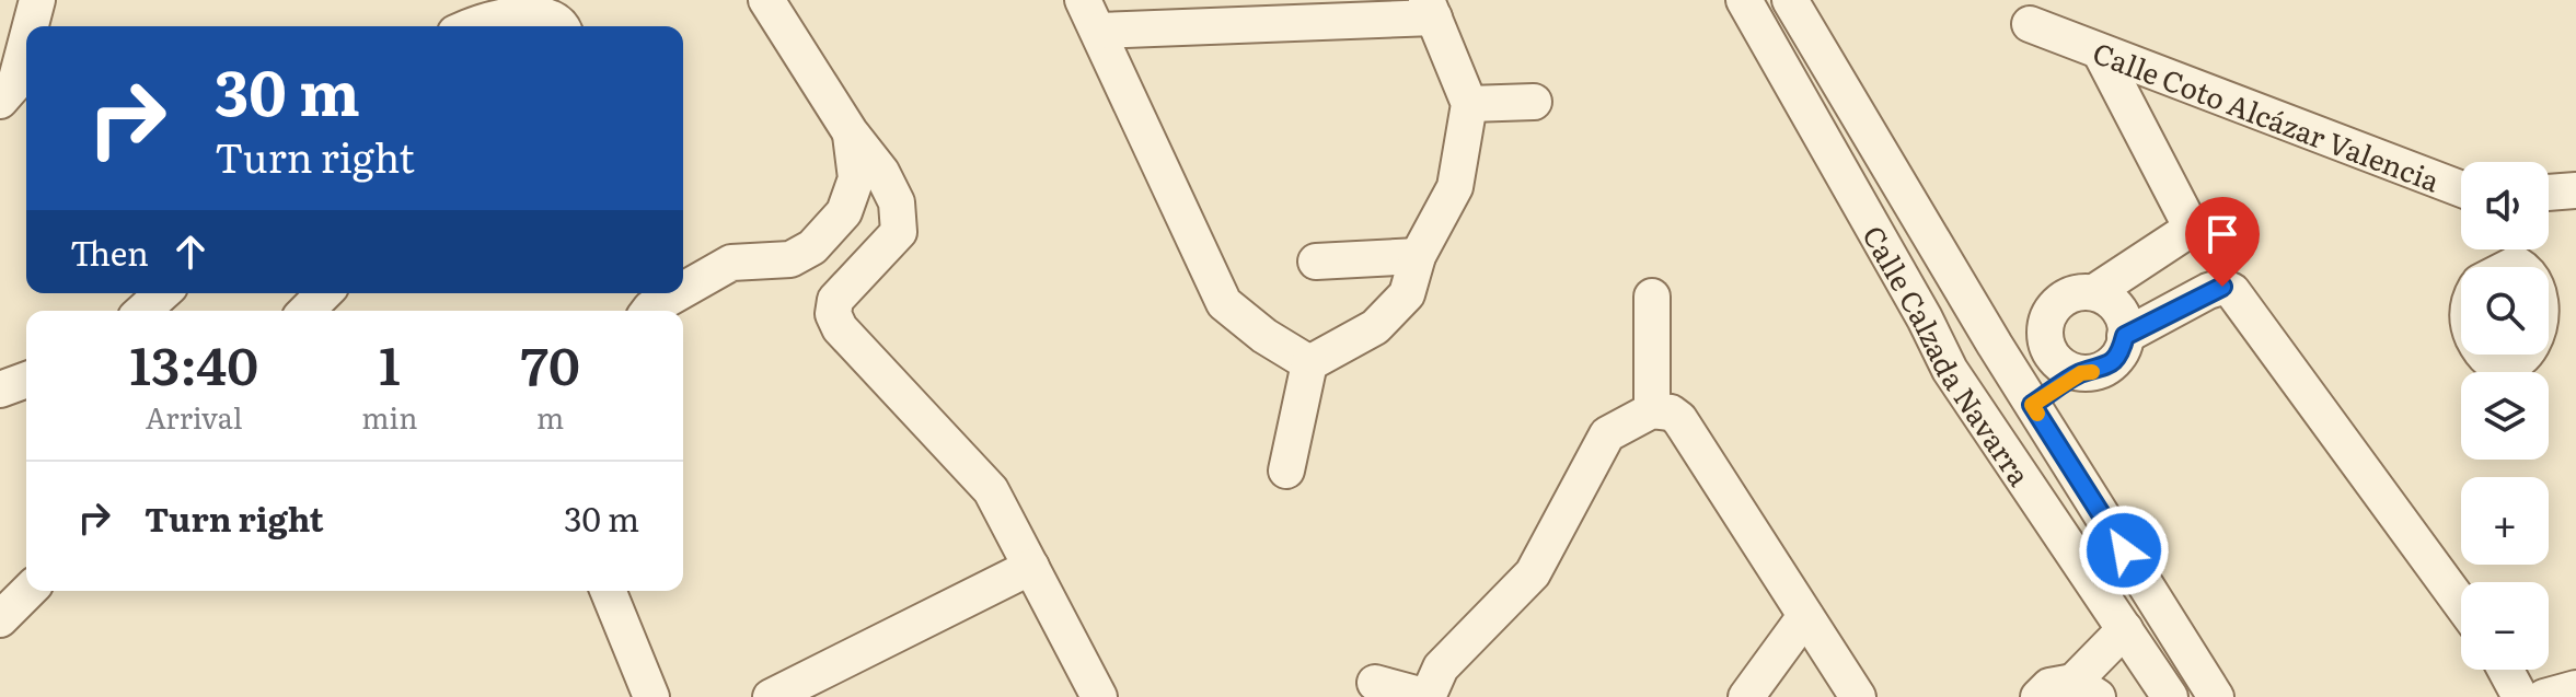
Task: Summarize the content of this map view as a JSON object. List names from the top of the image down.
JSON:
{
  "streets": {
    "street": ["Calle Coto Alcázar Valencia", "Calle Calzada Navarra"]
  },
  "page": {
    "turn": ["30 m", "Turn right"],
    "map_buttons": ["+", "−"],
    "then": "Then",
    "eta": [
      "13:40",
      "Arrival",
      "1",
      "min",
      "70",
      "m"
    ],
    "list": [
      {
        "name": "Turn right",
        "value": "30 m"
      }
    ]
  }
}
